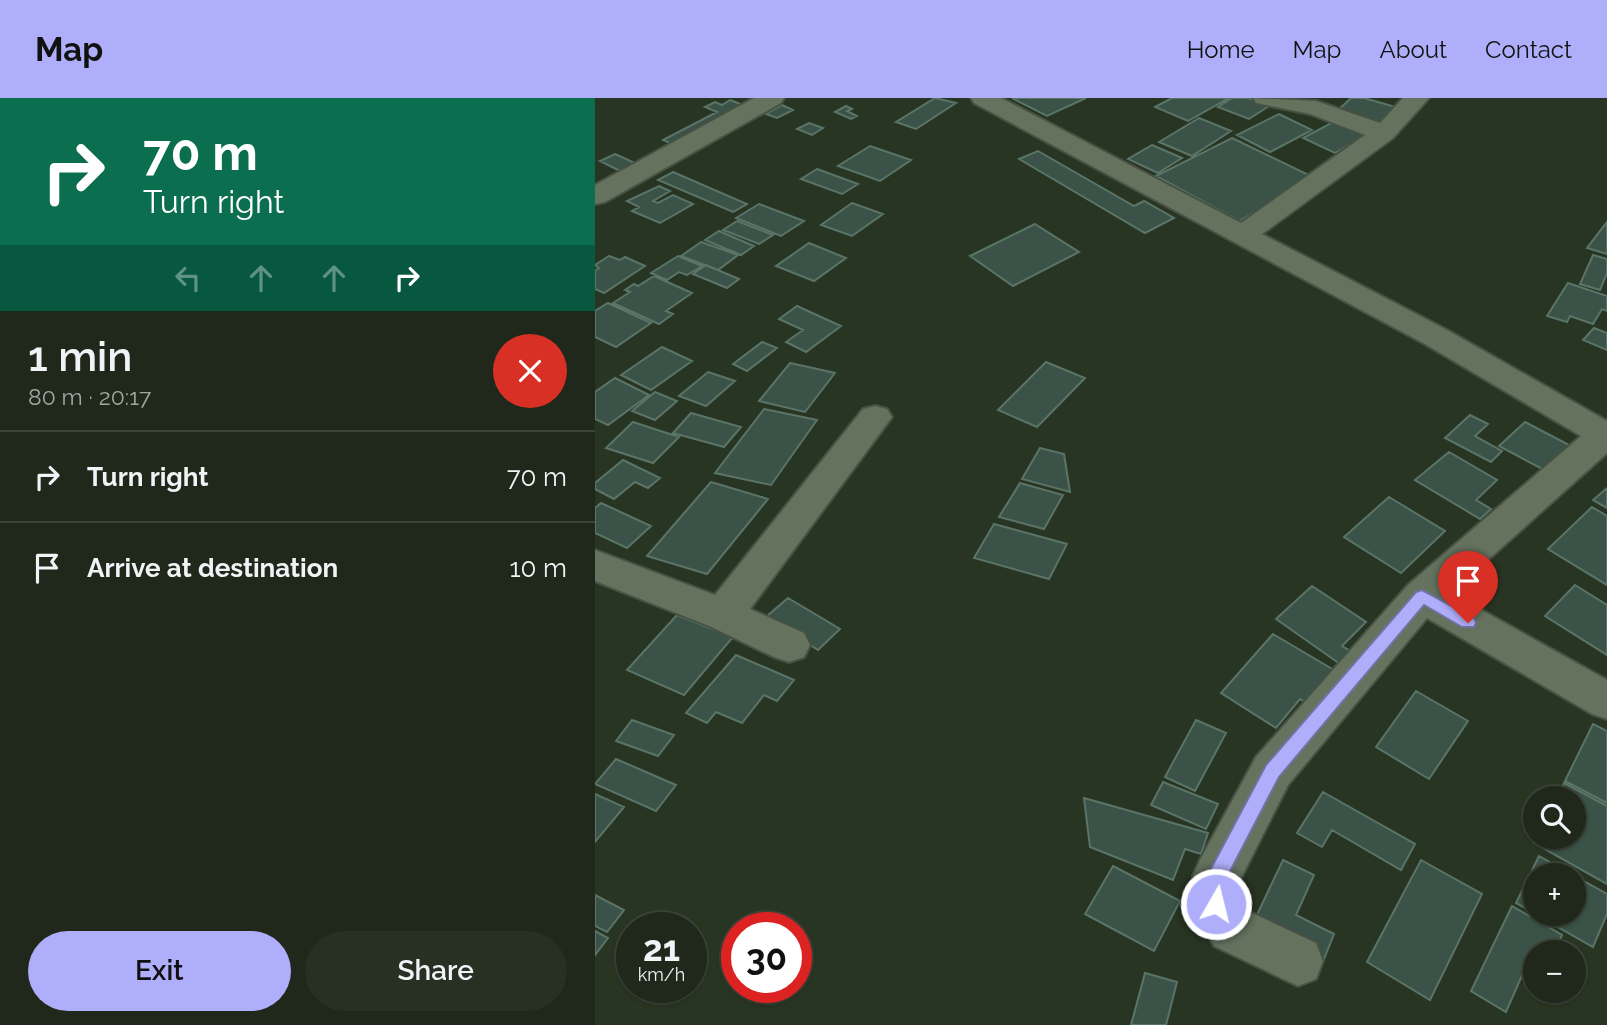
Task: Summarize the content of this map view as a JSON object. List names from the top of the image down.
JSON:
{
  "page": {
    "header": "Map",
    "nav": [
      "Home",
      "Map",
      "About",
      "Contact"
    ],
    "turn": ["70 m", "Turn right"],
    "heading": ["1 min", "80 m · 20:17"],
    "list": [
      {
        "name": "Turn right",
        "value": "70 m"
      },
      {
        "name": "Arrive at destination",
        "value": "10 m"
      }
    ],
    "map_buttons": ["+", "−"],
    "speed": "21 km/h",
    "limit": "30",
    "buttons": ["Exit", "Share"]
  }
}
